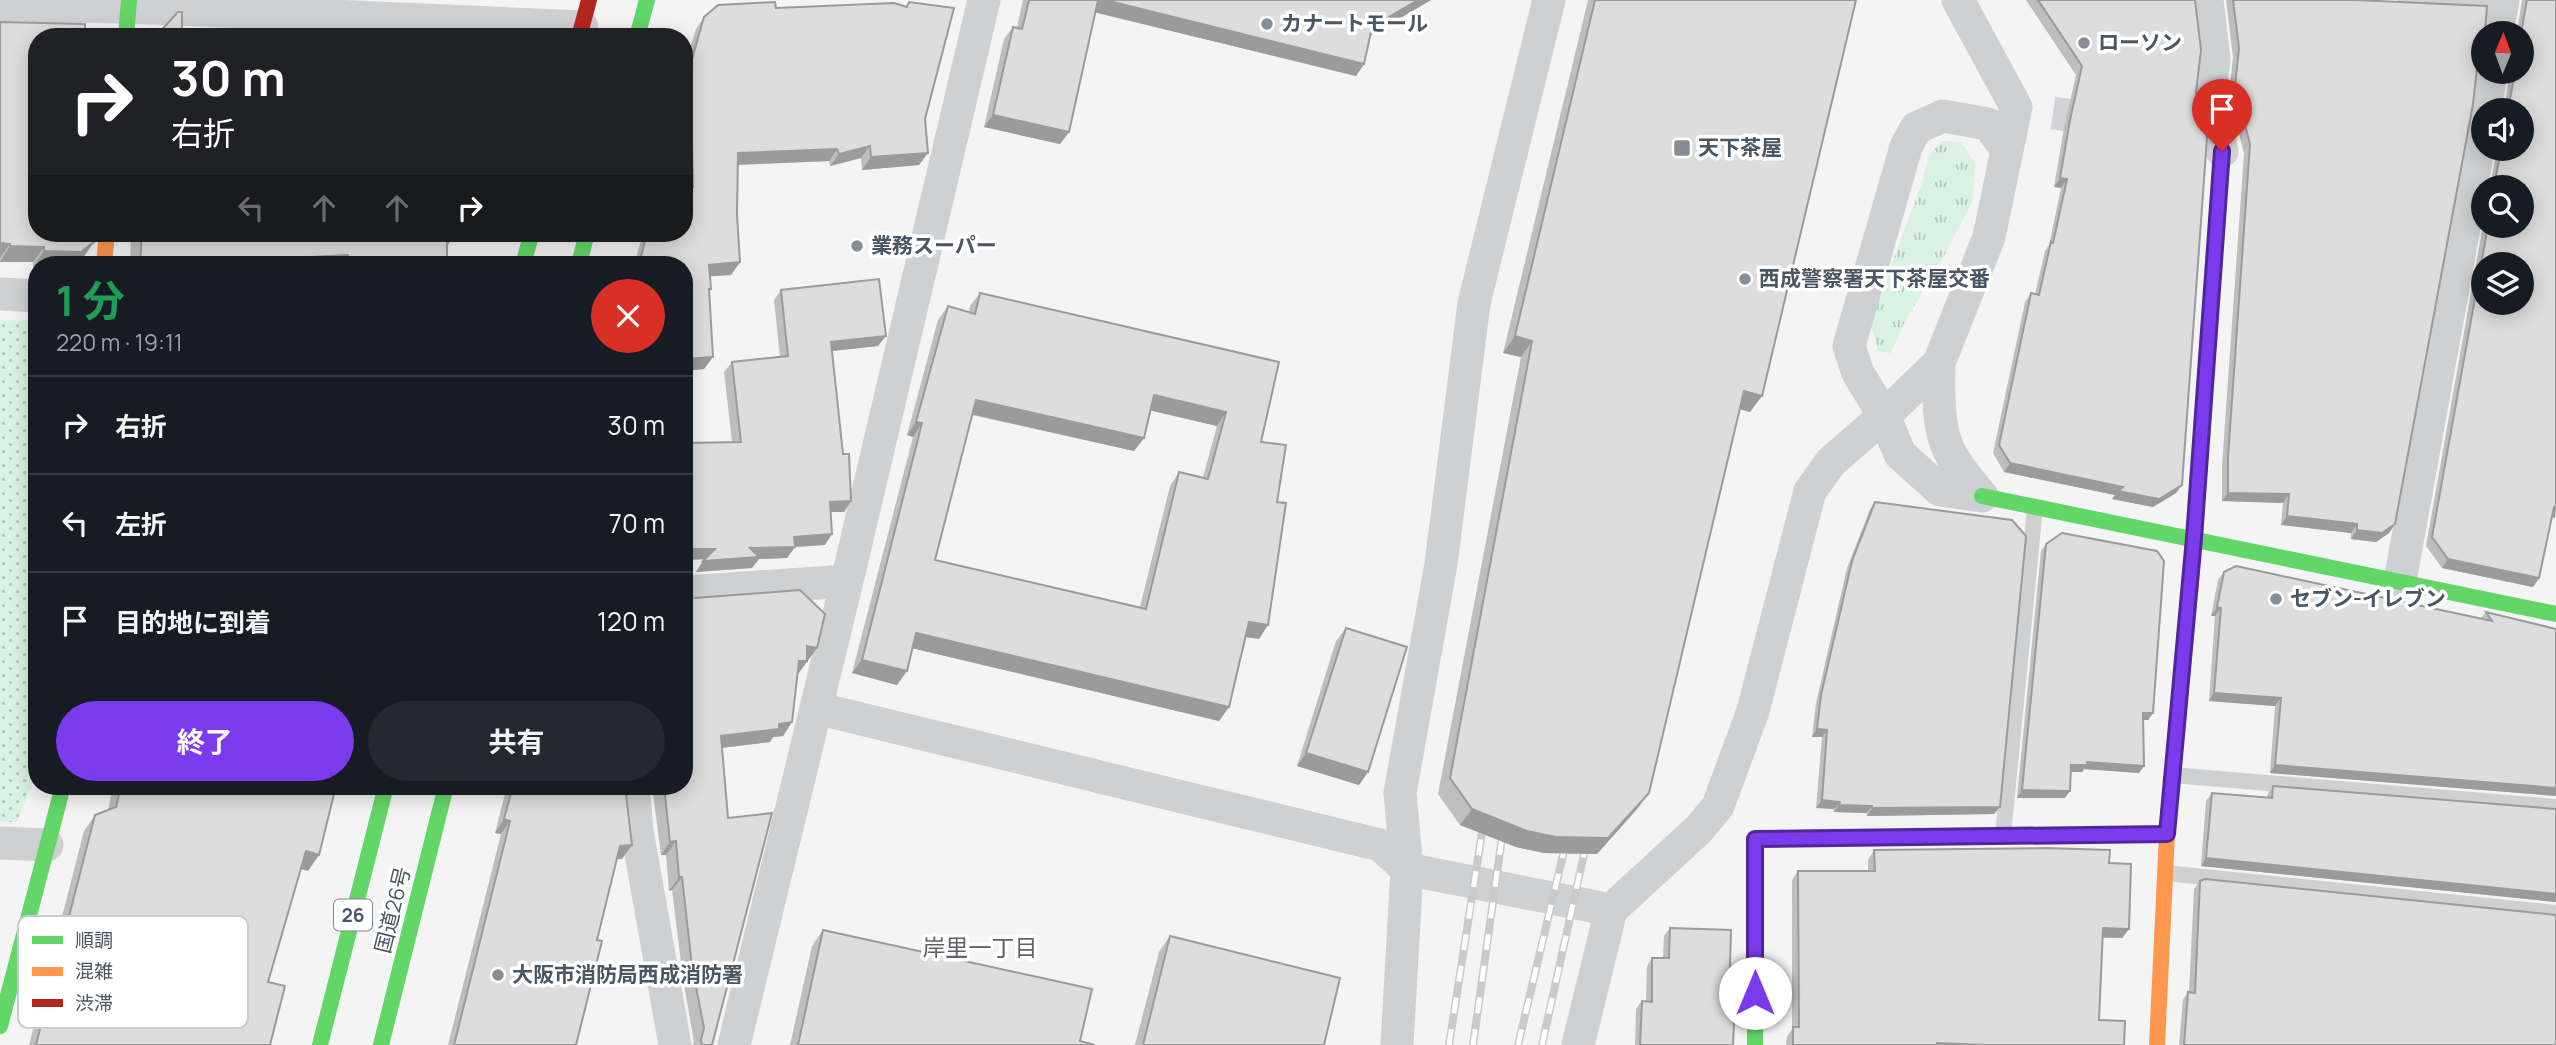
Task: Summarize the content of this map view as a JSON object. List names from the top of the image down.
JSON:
{
  "streets": {
    "main road": ["国道26号", "26"]
  },
  "districts": ["岸里一丁目"],
  "places": {
    "other": [
      "カナートモール",
      "ローソン",
      "業務スーパー",
      "西成警察署天下茶屋交番",
      "セブン-イレブン",
      "大阪市消防局西成消防署"
    ],
    "transit": ["天下茶屋"]
  },
  "legend": ["順調", "混雑", "渋滞"],
  "north": "top",
  "page": {
    "turn": ["30 m", "右折"],
    "heading": ["1 分", "220 m · 19:11"],
    "list": [
      {
        "name": "右折",
        "value": "30 m"
      },
      {
        "name": "左折",
        "value": "70 m"
      },
      {
        "name": "目的地に到着",
        "value": "120 m"
      }
    ],
    "buttons": ["終了", "共有"]
  }
}
